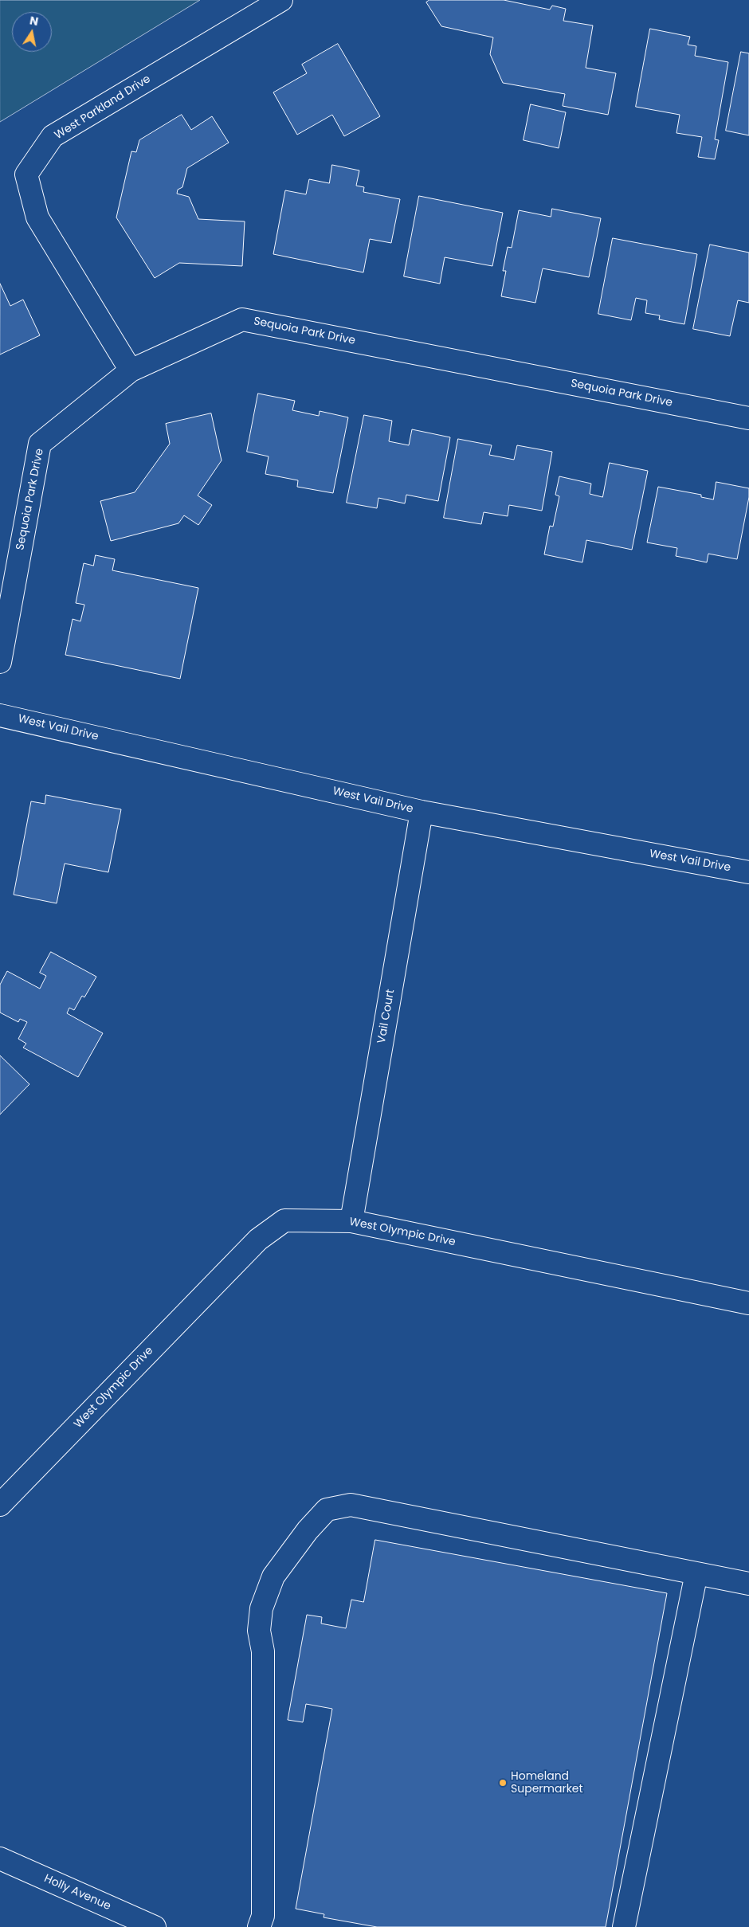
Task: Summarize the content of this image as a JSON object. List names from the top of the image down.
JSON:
{
  "streets": {
    "street": [
      "West Parkland Drive",
      "Sequoia Park Drive",
      "West Vail Drive",
      "Vail Court",
      "West Olympic Drive",
      "Holly Avenue"
    ]
  },
  "crossings": [
    ["West Parkland Drive", "Sequoia Park Drive"],
    ["West Vail Drive", "Vail Court"],
    ["Vail Court", "West Olympic Drive"]
  ],
  "places": ["Homeland Supermarket"],
  "north": "top"
}
